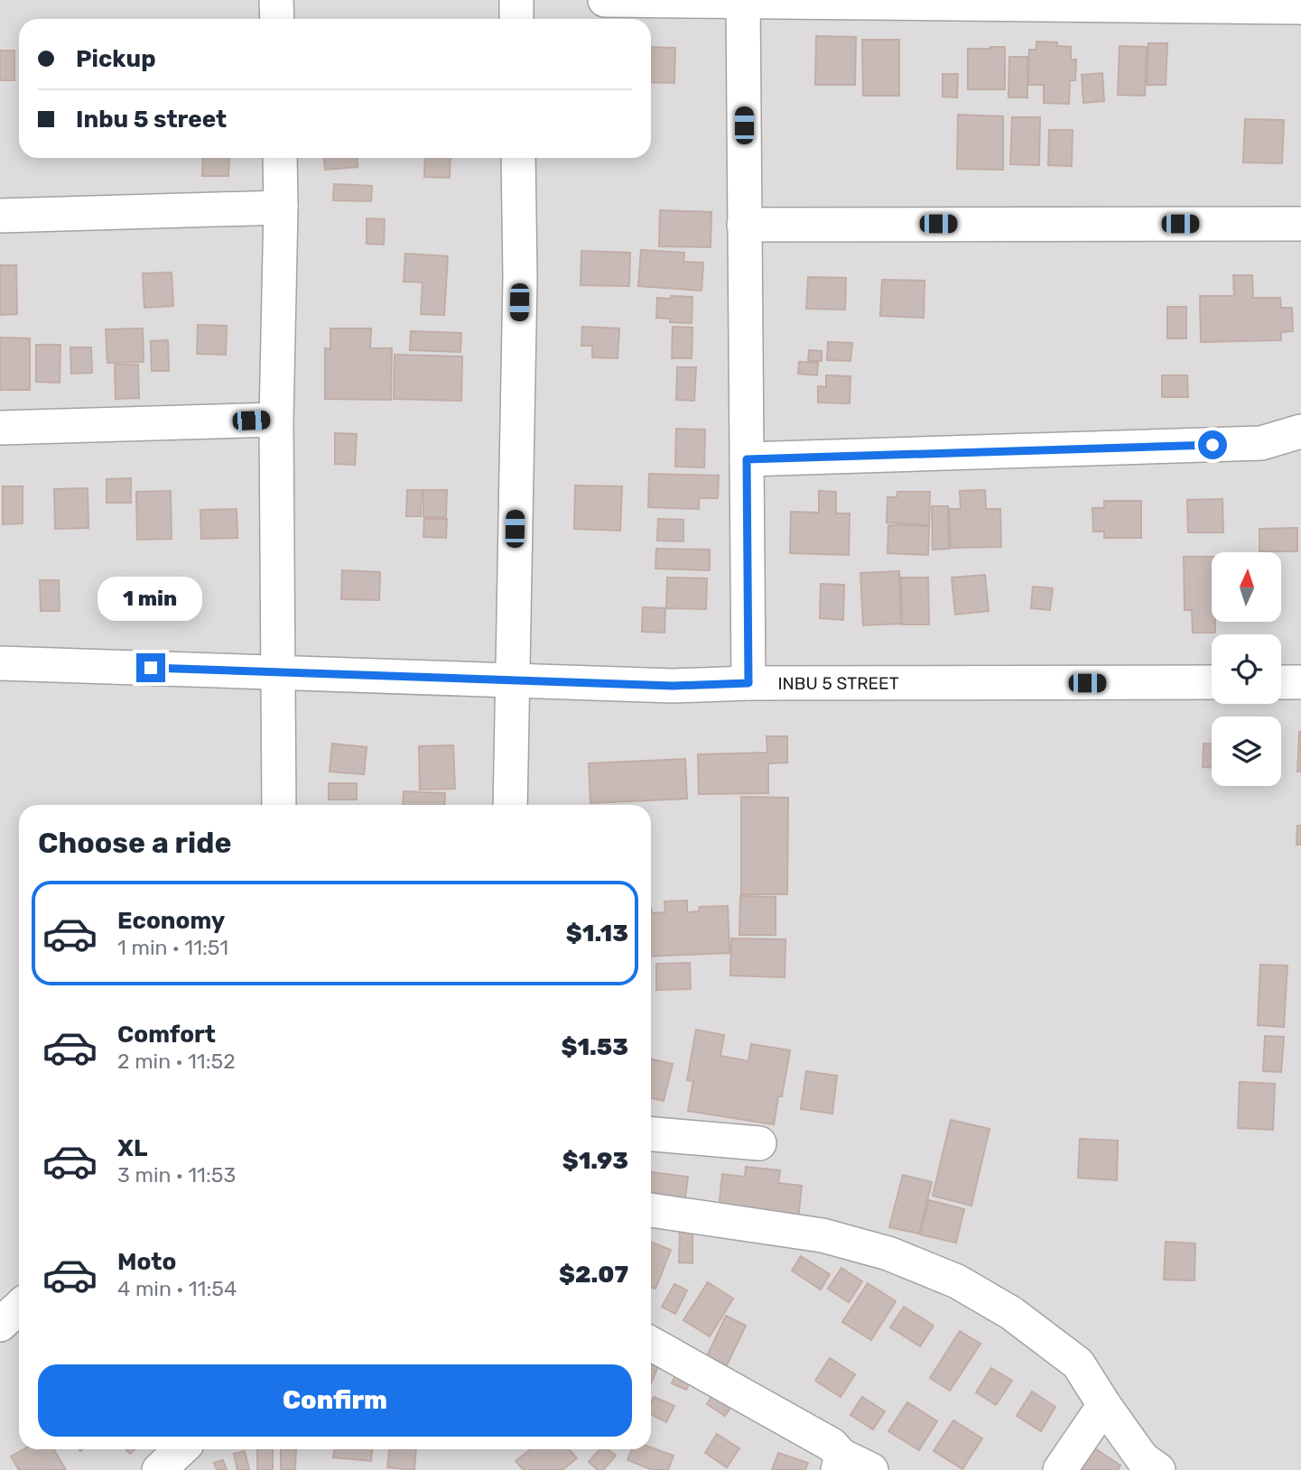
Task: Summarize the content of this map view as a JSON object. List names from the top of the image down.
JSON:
{
  "streets": {
    "street": ["INBU 5 STREET"]
  },
  "north": "top",
  "page": {
    "banner": ["Pickup", "Inbu 5 street"],
    "bubble": "1 min",
    "heading": "Choose a ride",
    "list": [
      {
        "name": "Economy",
        "note": "1 min · 11:51",
        "value": "$1.13"
      },
      {
        "name": "Comfort",
        "note": "2 min · 11:52",
        "value": "$1.53"
      },
      {
        "name": "XL",
        "note": "3 min · 11:53",
        "value": "$1.93"
      },
      {
        "name": "Moto",
        "note": "4 min · 11:54",
        "value": "$2.07"
      }
    ],
    "buttons": "Confirm"
  }
}
